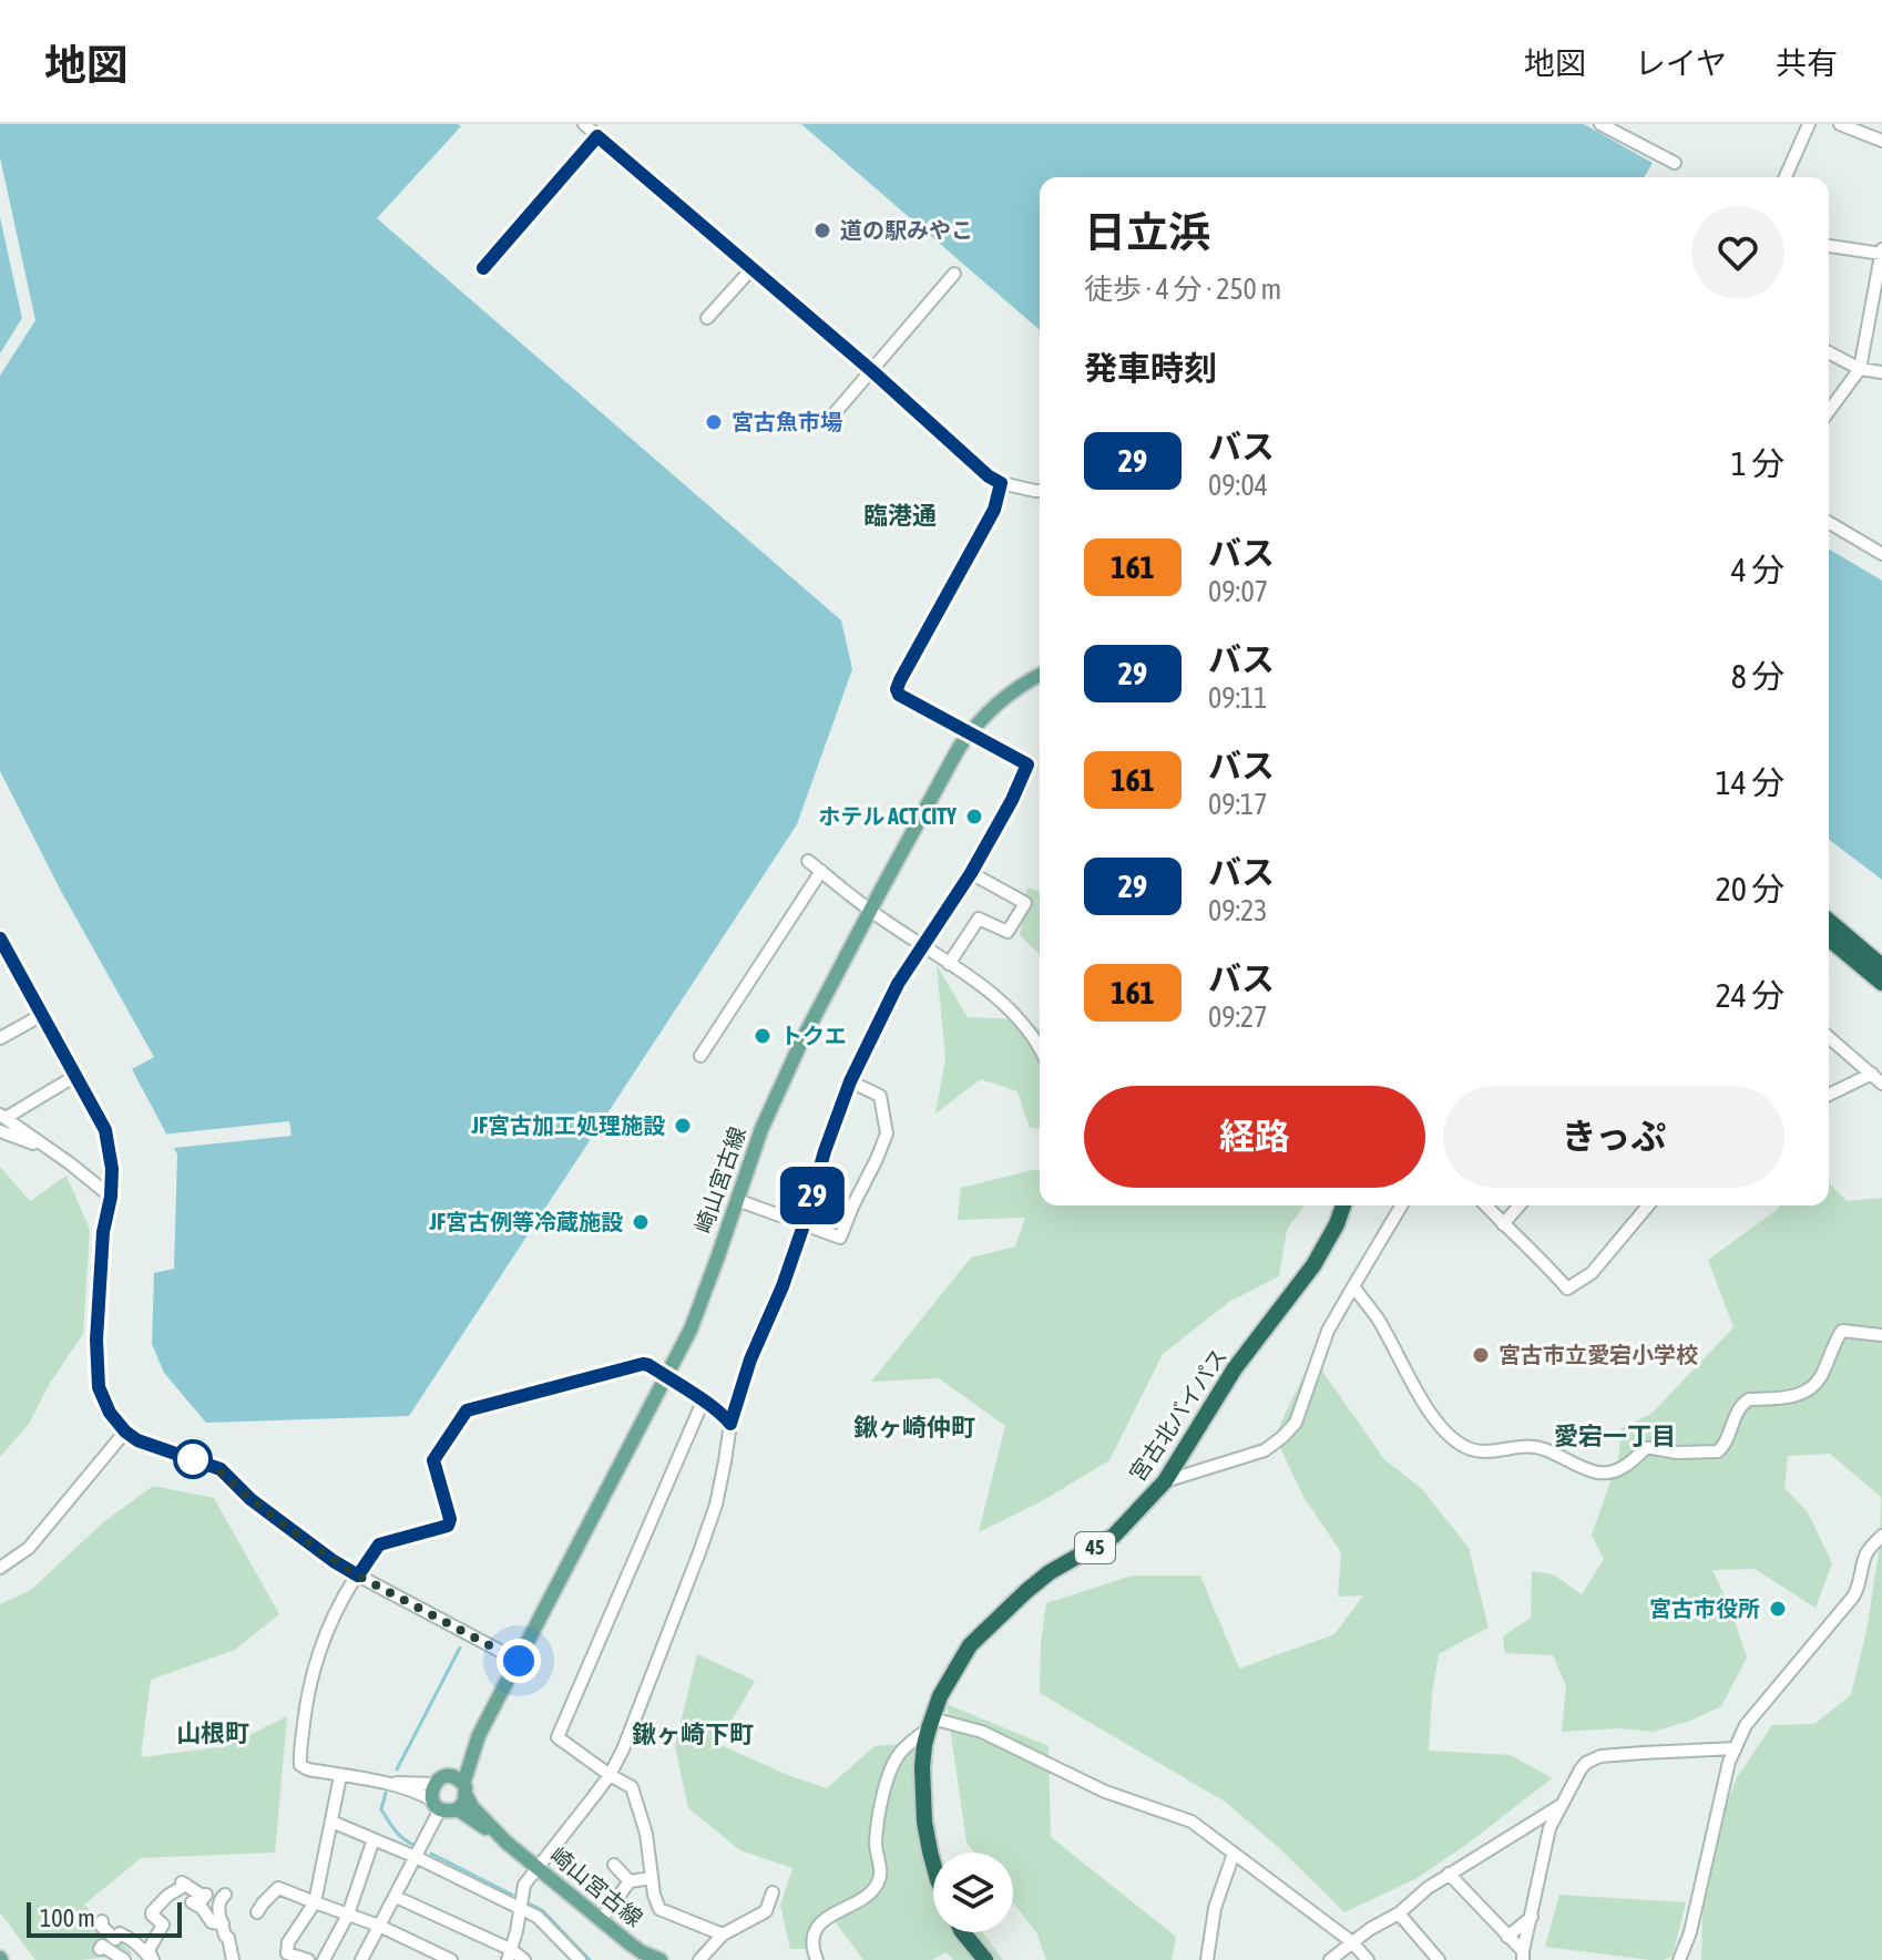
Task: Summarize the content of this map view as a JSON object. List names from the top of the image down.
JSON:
{
  "streets": {
    "highway": ["宮古北バイパス", "45"],
    "main road": ["崎山宮古線"]
  },
  "districts": [
    "臨港通",
    "鍬ヶ崎仲町",
    "愛宕一丁目",
    "山根町",
    "鍬ヶ崎下町"
  ],
  "places": [
    "道の駅みやこ",
    "宮古魚市場",
    "ホテル ACT CITY",
    "トクエ",
    "JF宮古加工処理施設",
    "JF宮古例等冷蔵施設",
    "宮古市立愛宕小学校",
    "宮古市役所"
  ],
  "lines": ["bus line 29"],
  "scale_bar": "100 m",
  "page": {
    "header": "地図",
    "nav": ["地図", "レイヤ", "共有"],
    "on_map": "29",
    "heading": [
      ["日立浜", "徒歩 · 4 分 · 250 m"],
      "発車時刻"
    ],
    "list": [
      {
        "mark": "29",
        "name": "バス",
        "note": "09:04",
        "value": "1 分"
      },
      {
        "mark": "161",
        "name": "バス",
        "note": "09:07",
        "value": "4 分"
      },
      {
        "mark": "29",
        "name": "バス",
        "note": "09:11",
        "value": "8 分"
      },
      {
        "mark": "161",
        "name": "バス",
        "note": "09:17",
        "value": "14 分"
      },
      {
        "mark": "29",
        "name": "バス",
        "note": "09:23",
        "value": "20 分"
      },
      {
        "mark": "161",
        "name": "バス",
        "note": "09:27",
        "value": "24 分"
      }
    ],
    "buttons": ["経路", "きっぷ"],
    "scale": "100 m"
  }
}
